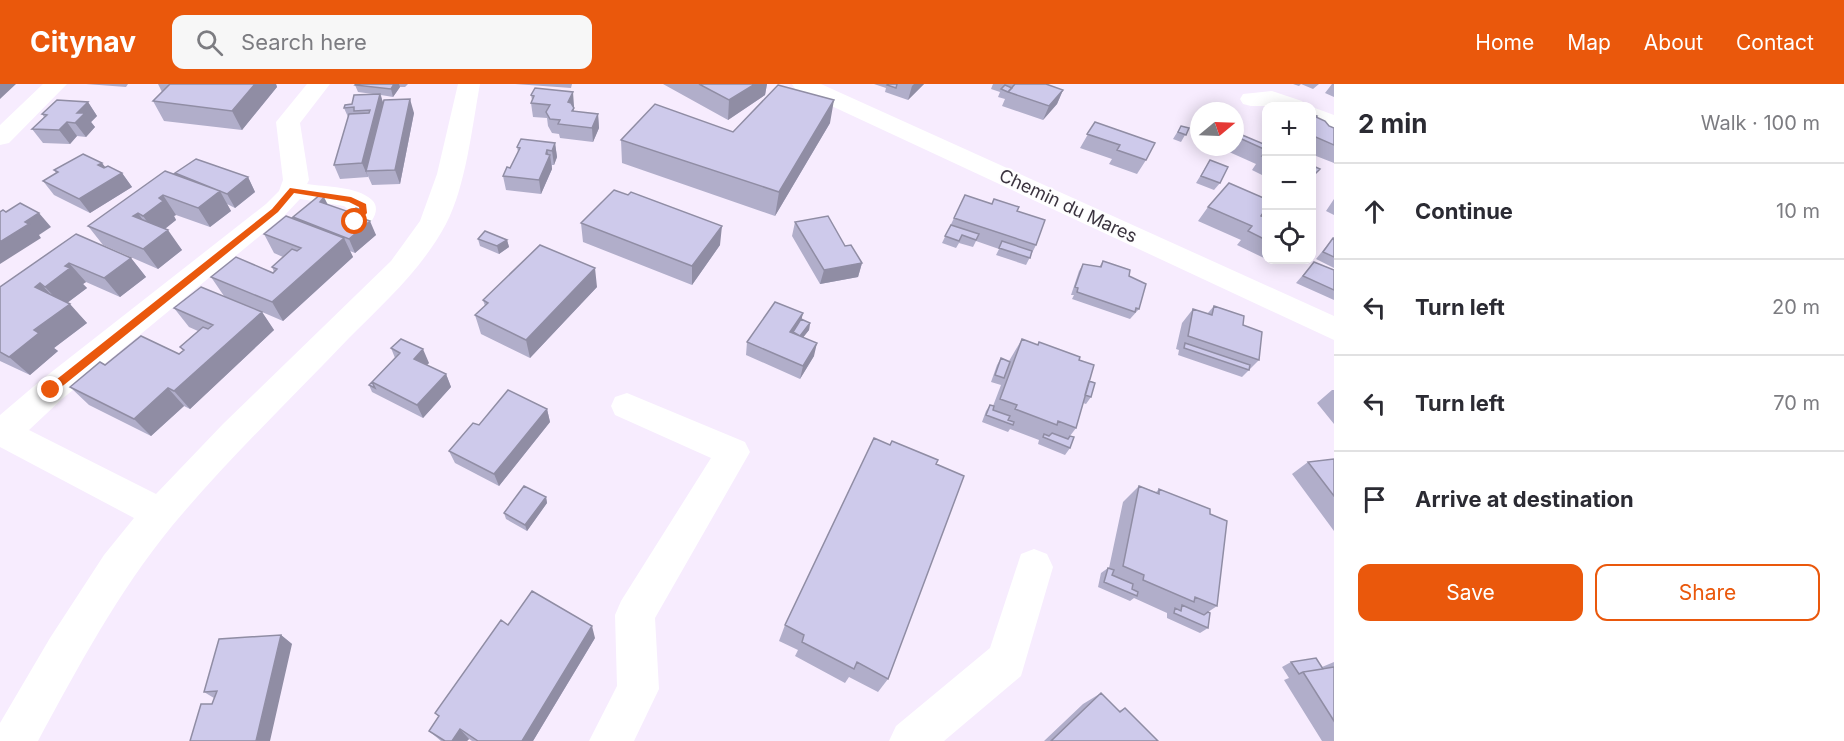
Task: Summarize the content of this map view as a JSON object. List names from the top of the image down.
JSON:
{
  "streets": {
    "street": ["Chemin du Mares"]
  },
  "north": "right",
  "page": {
    "header": "Citynav",
    "search": "Search here",
    "nav": [
      "Home",
      "Map",
      "About",
      "Contact"
    ],
    "heading": ["2 min", "Walk · 100 m"],
    "map_buttons": ["+", "−"],
    "list": [
      ["Continue", "10 m"],
      ["Turn left", "20 m"],
      ["Turn left", "70 m"],
      "Arrive at destination"
    ],
    "buttons": ["Save", "Share"]
  }
}
